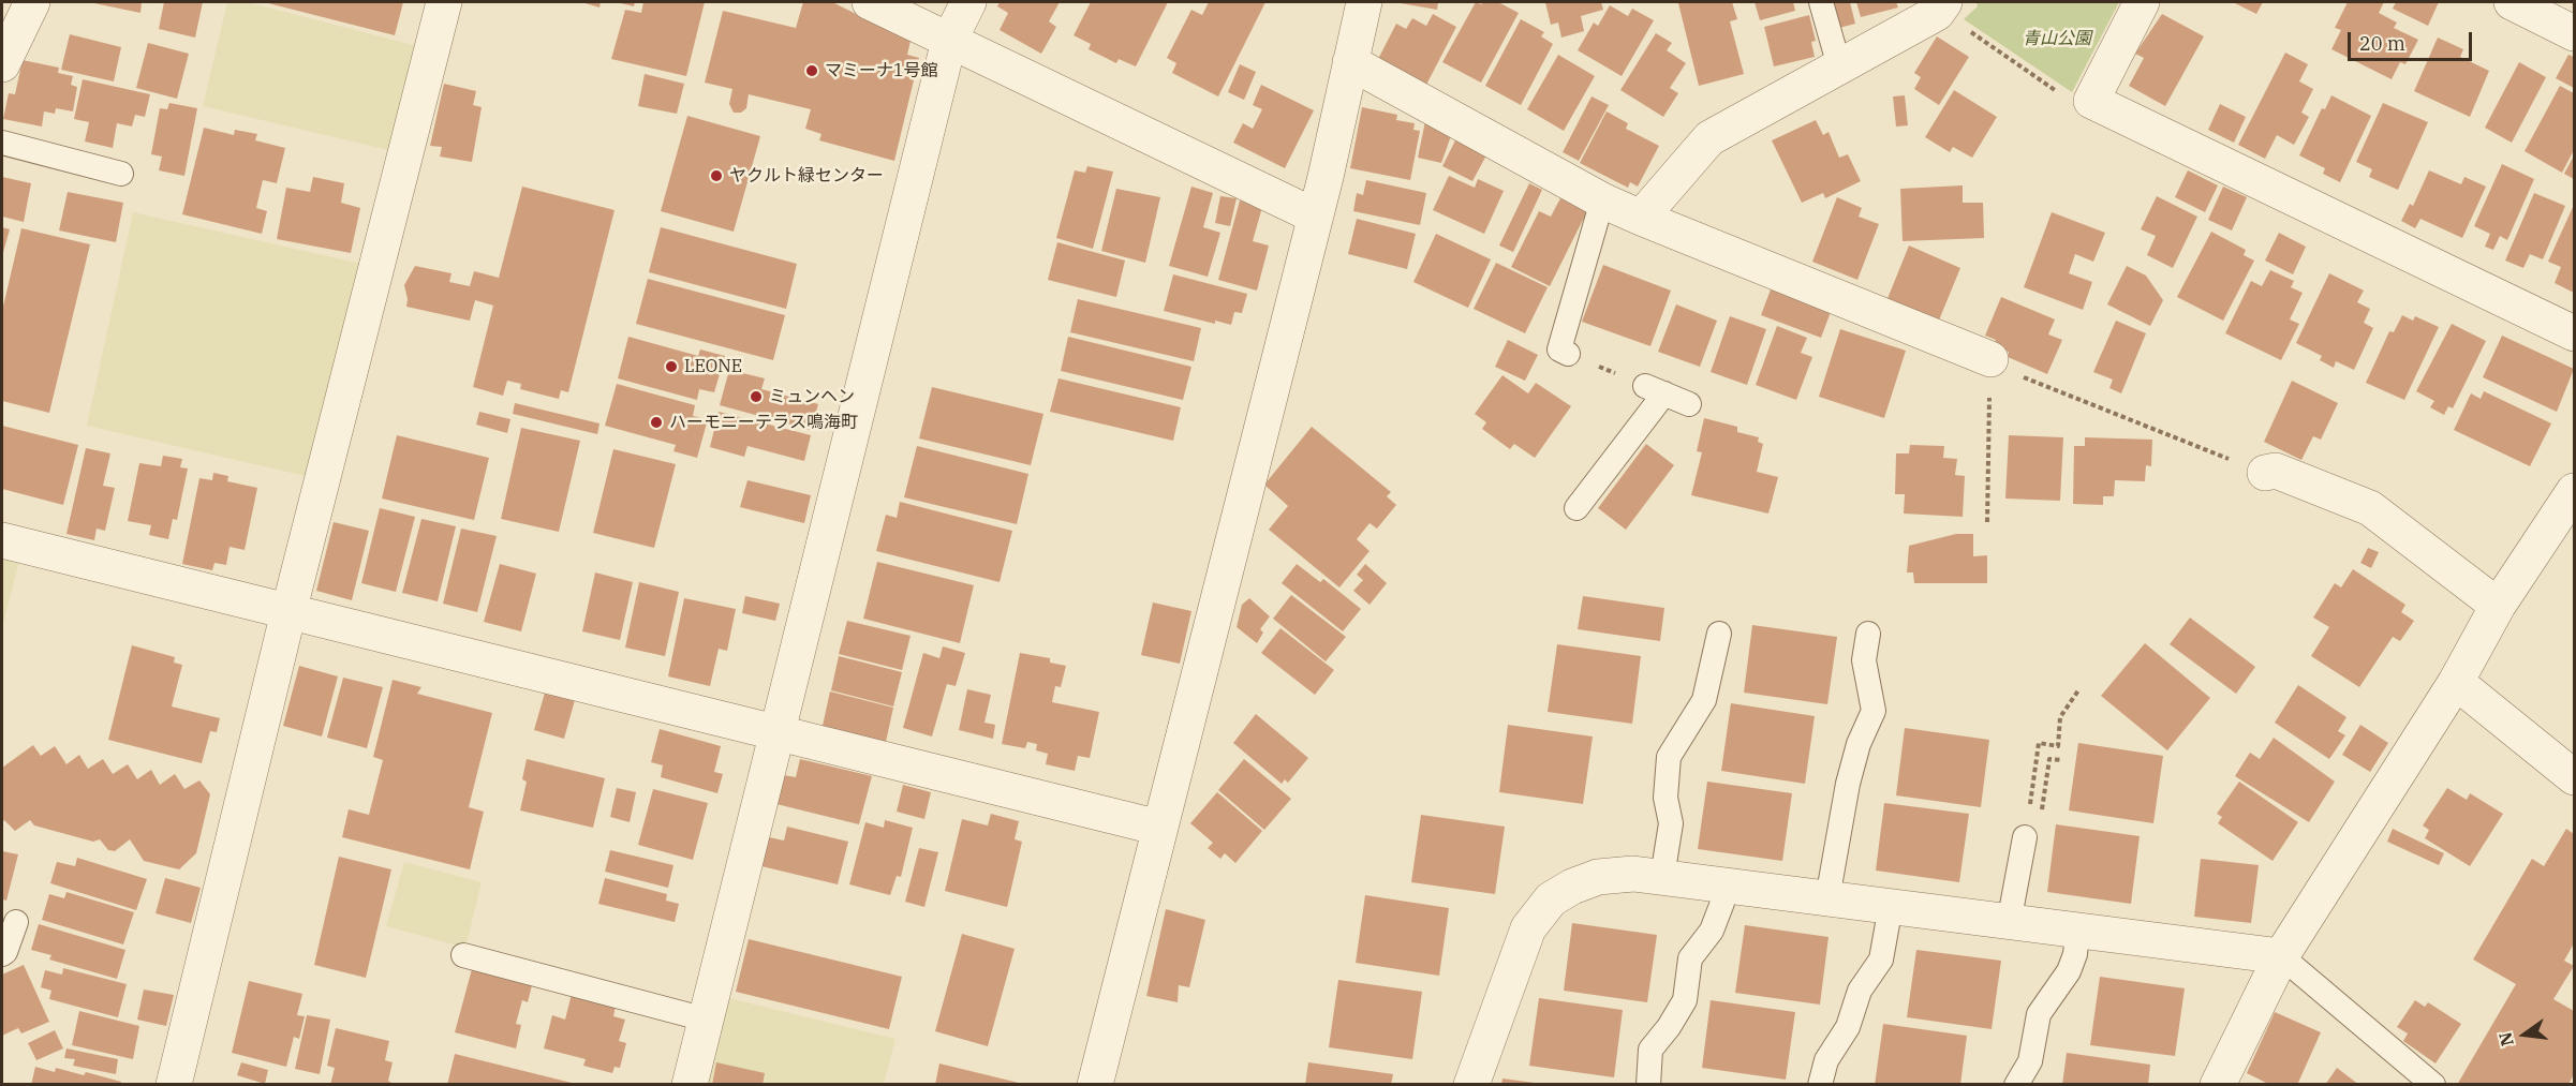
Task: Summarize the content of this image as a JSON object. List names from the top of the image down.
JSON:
{
  "parks": ["青山公園"],
  "places": [
    "マミーナ1号館",
    "ヤクルト緑センター",
    "LEONE",
    "ミュンヘン",
    "ハーモニーテラス鳴海町"
  ],
  "scale_bar": "20 m",
  "north": "left"
}
